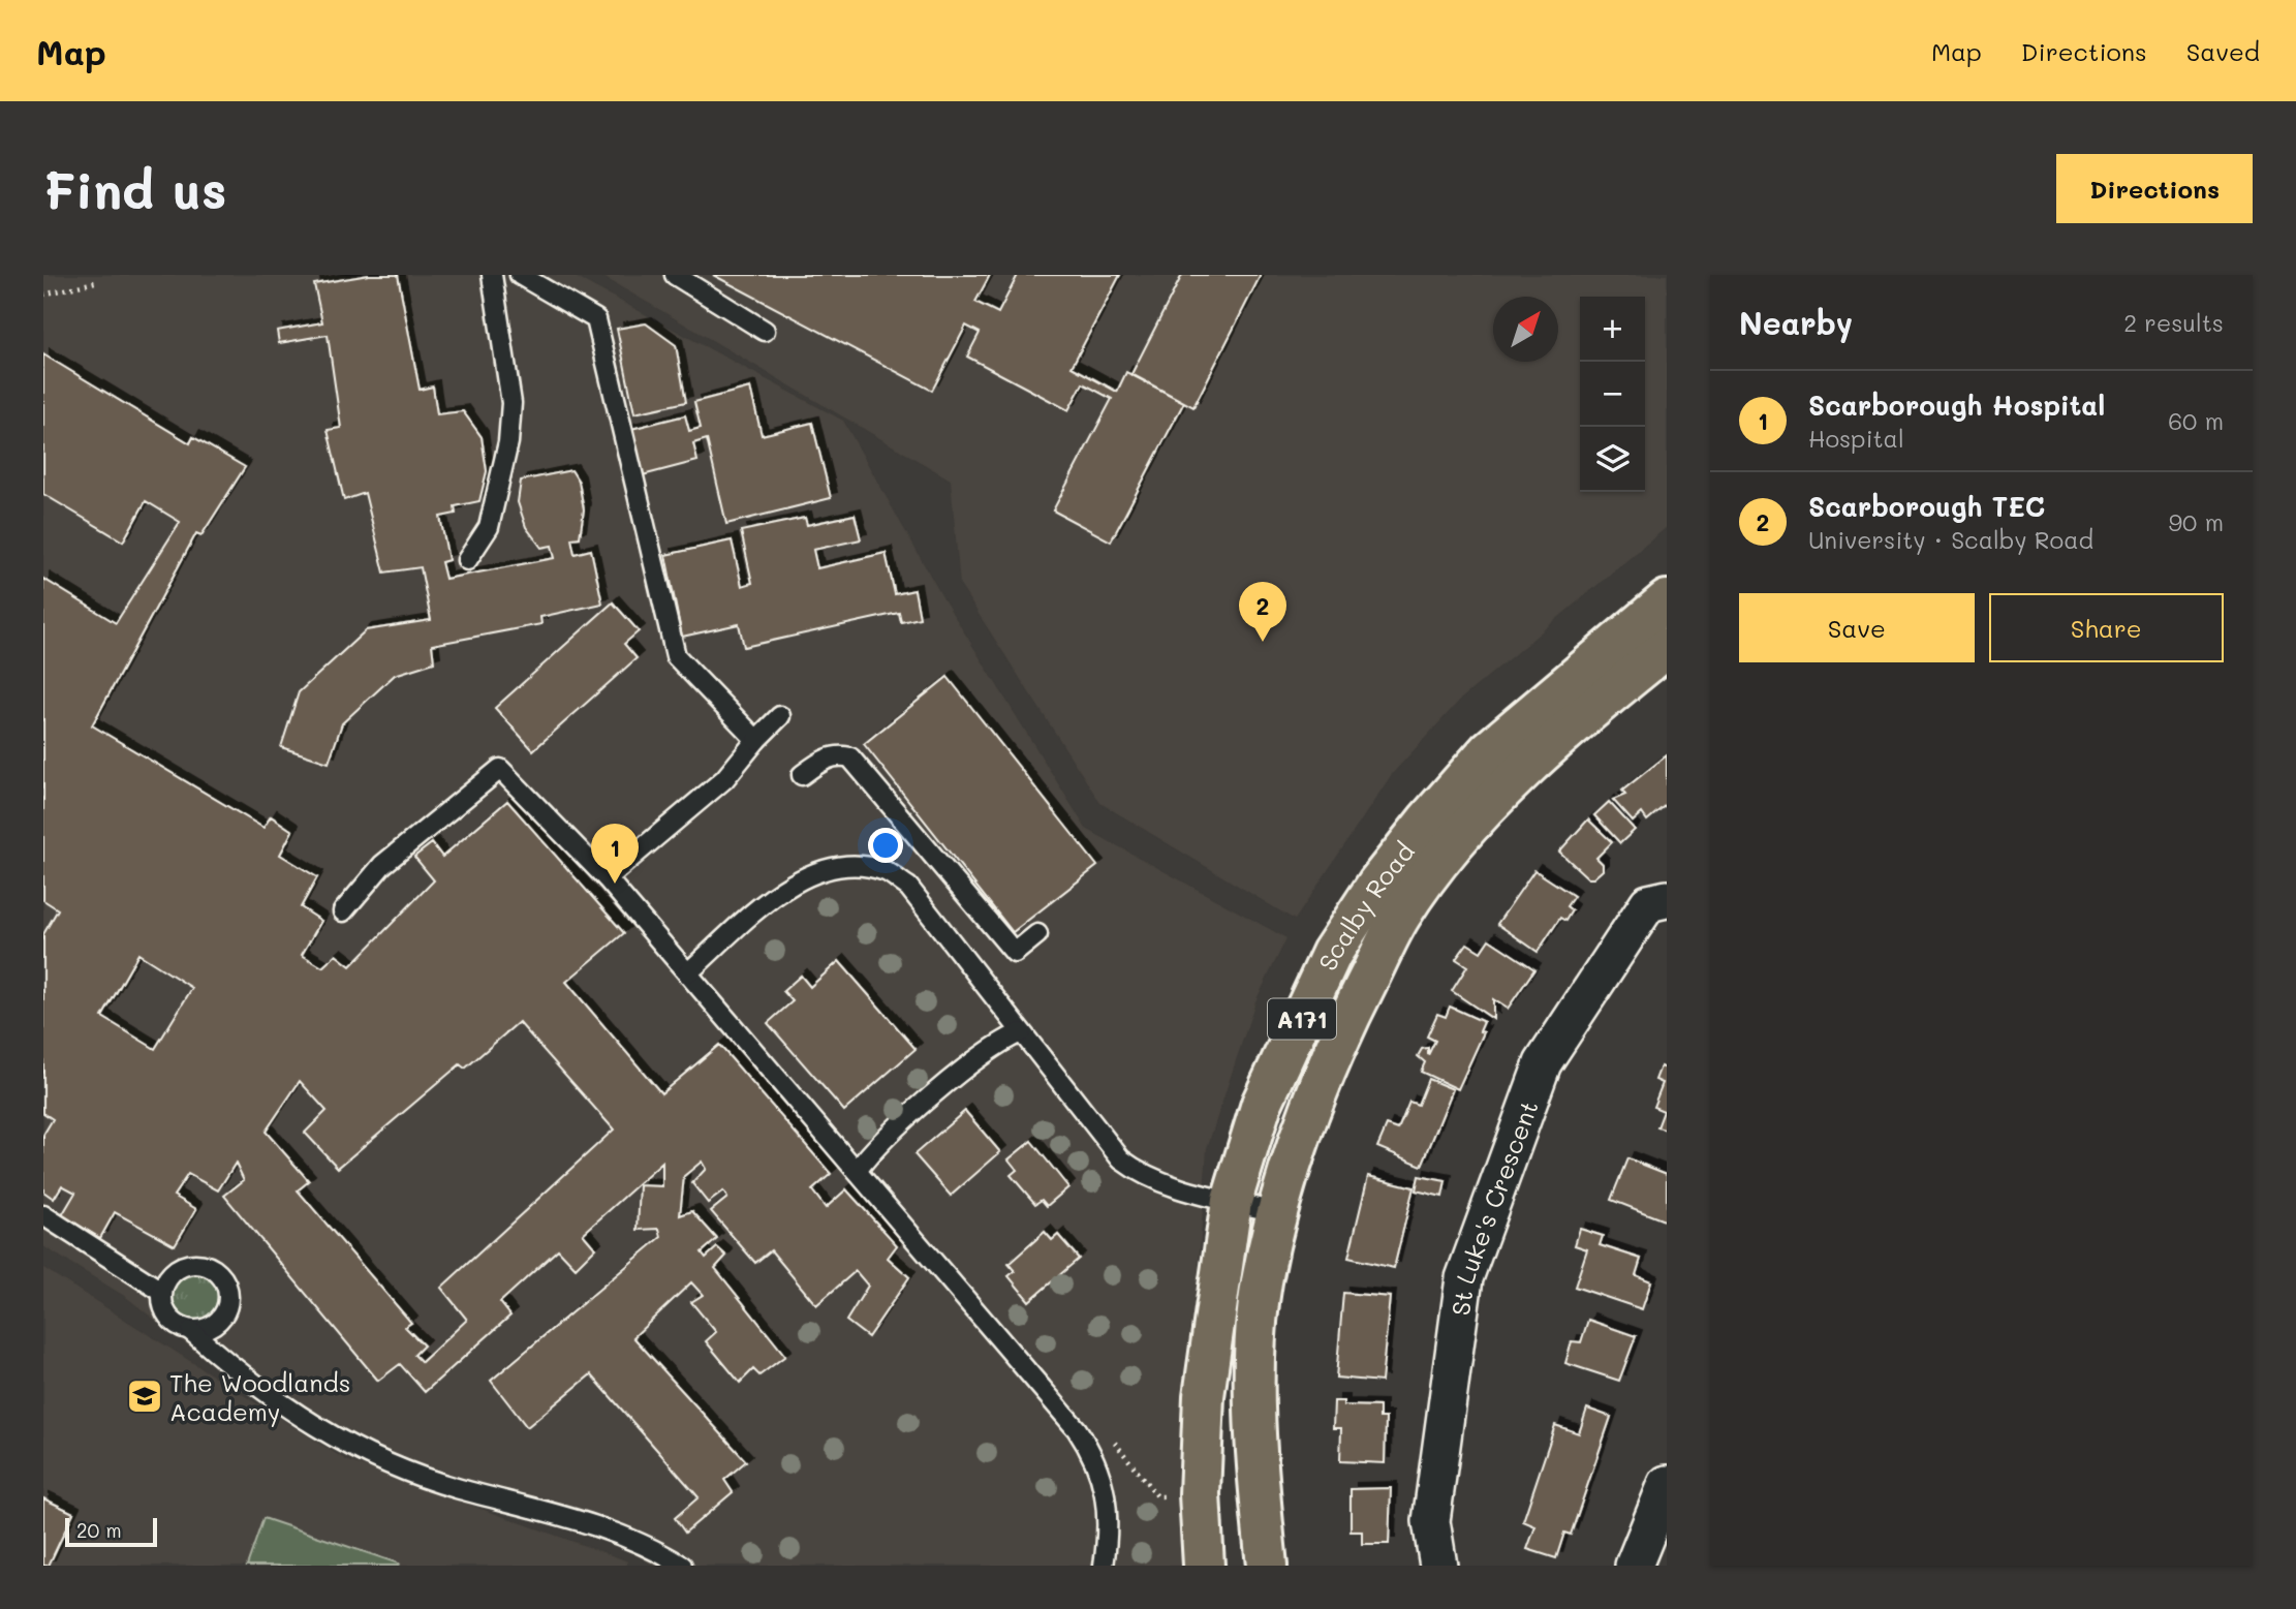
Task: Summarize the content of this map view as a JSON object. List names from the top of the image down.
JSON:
{
  "streets": {
    "highway": ["Scalby Road", "A171"],
    "street": ["St Luke's Crescent"]
  },
  "places": {
    "school or university": ["The Woodlands Academy"]
  },
  "scale_bar": "20 m",
  "north": "top right",
  "page": {
    "header": "Map",
    "nav": ["Map", "Directions", "Saved"],
    "buttons": [
      "Directions",
      ["Save", "Share"]
    ],
    "title": "Find us",
    "heading": ["Nearby", "2 results"],
    "map_buttons": ["+", "−"],
    "list": [
      {
        "mark": "1",
        "name": "Scarborough Hospital",
        "note": "Hospital",
        "value": "60 m"
      },
      {
        "mark": "2",
        "name": "Scarborough TEC",
        "note": "University · Scalby Road",
        "value": "90 m"
      }
    ],
    "pins": ["2", "1"],
    "scale": "20 m"
  }
}
